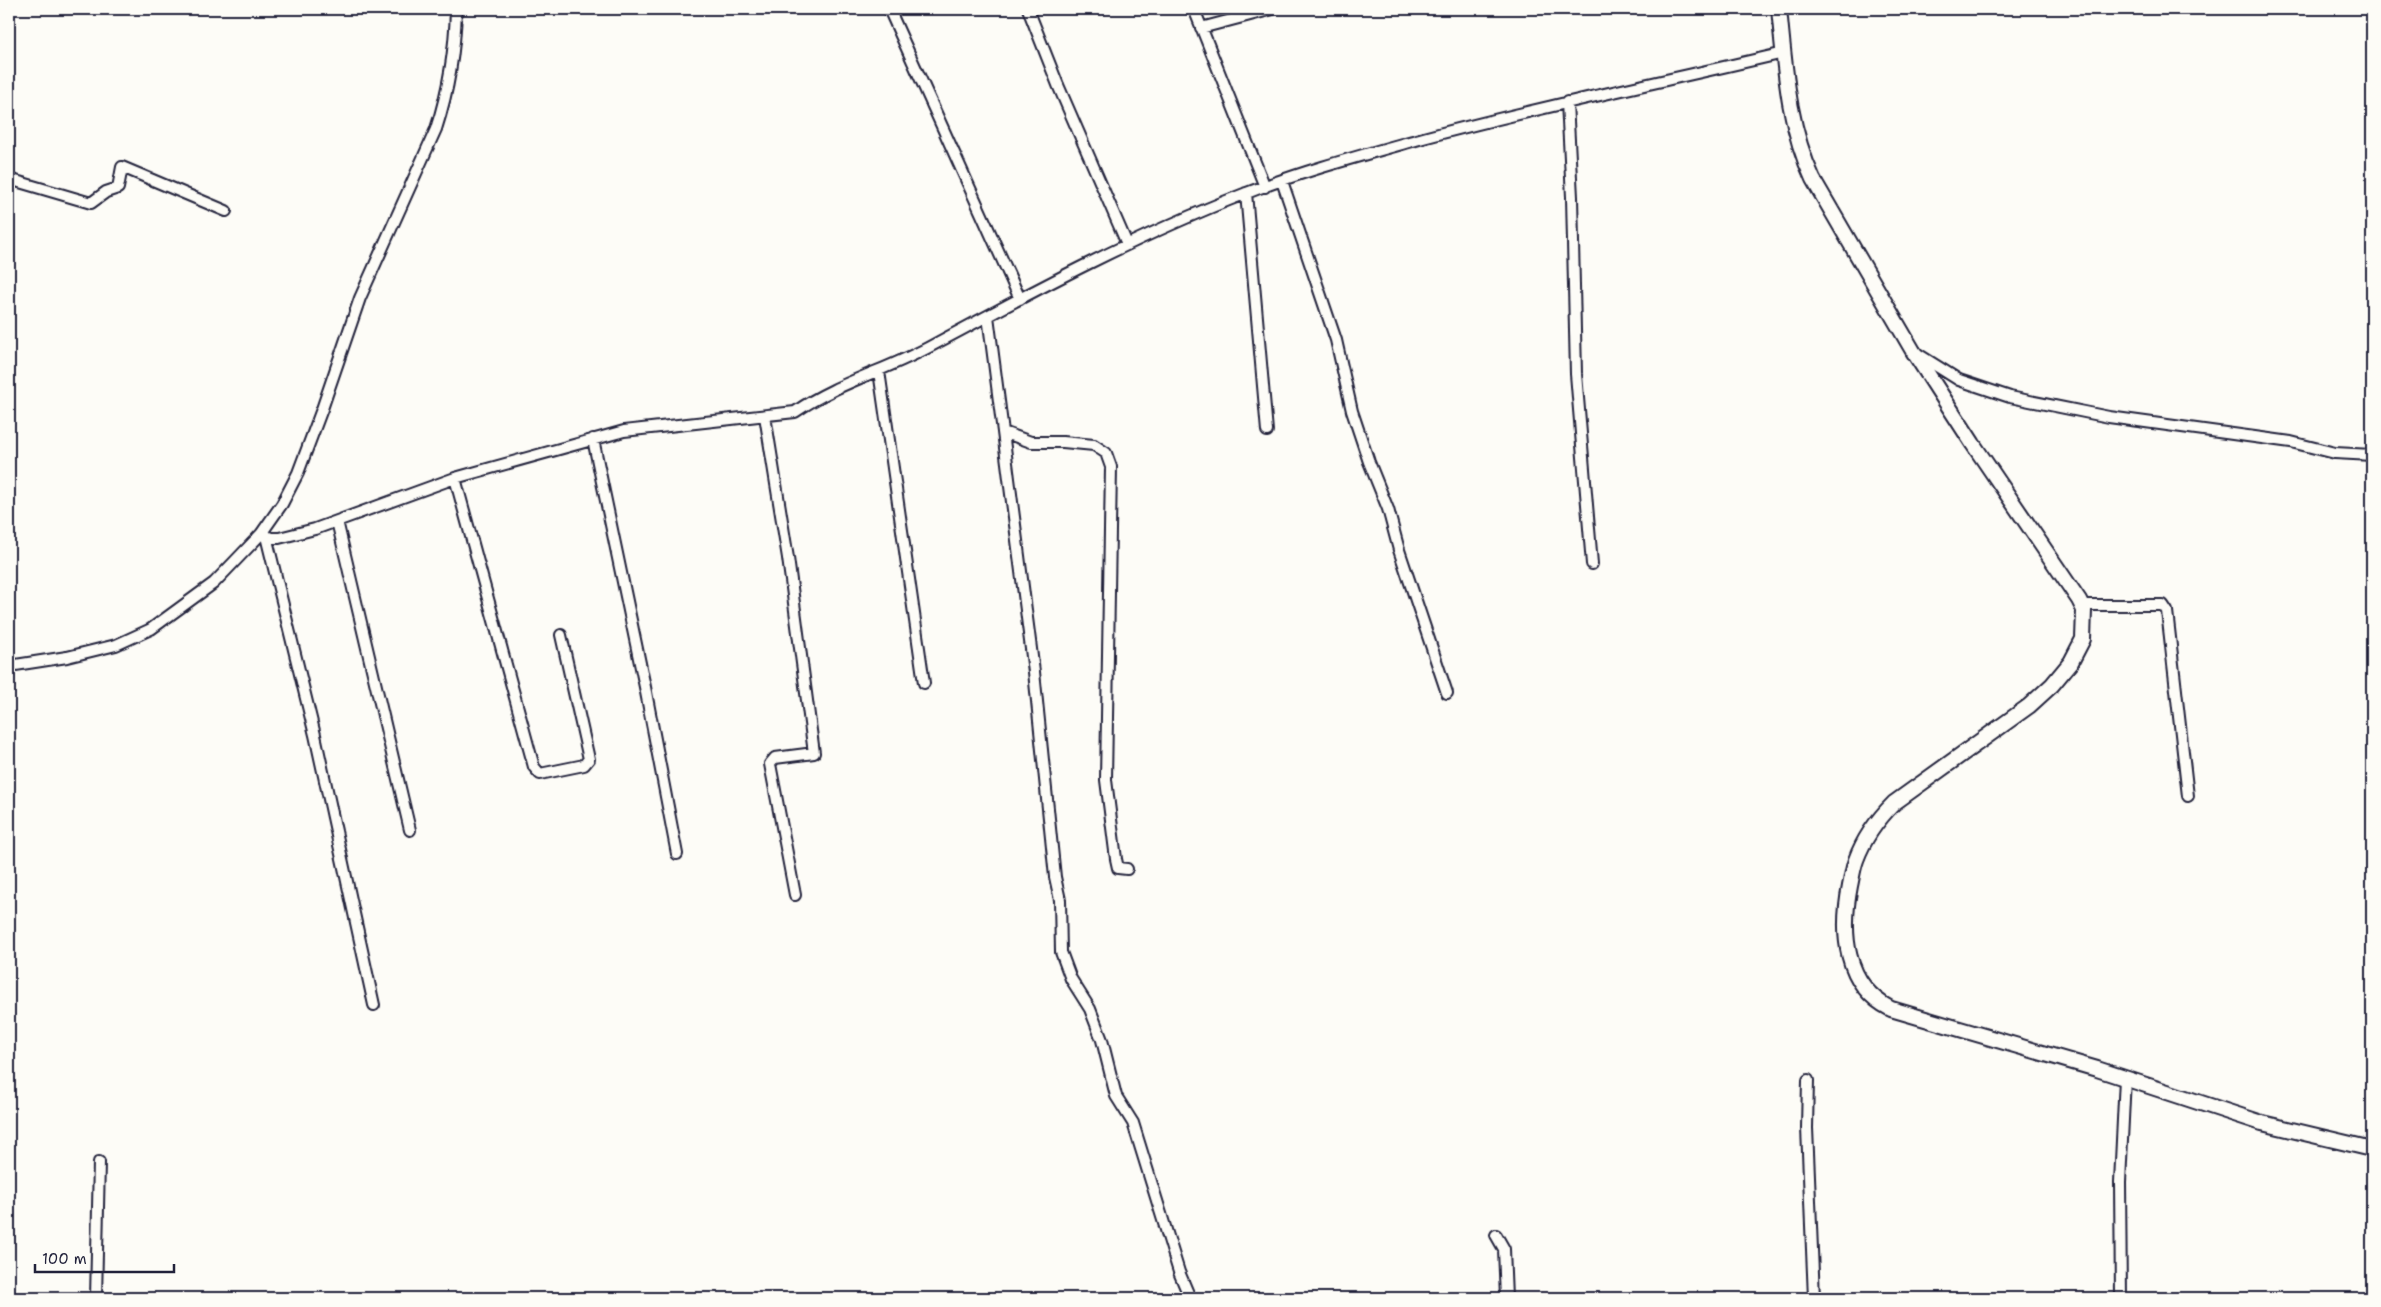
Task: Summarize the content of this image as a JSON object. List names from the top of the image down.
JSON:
{
  "scale_bar": "100 m"
}
